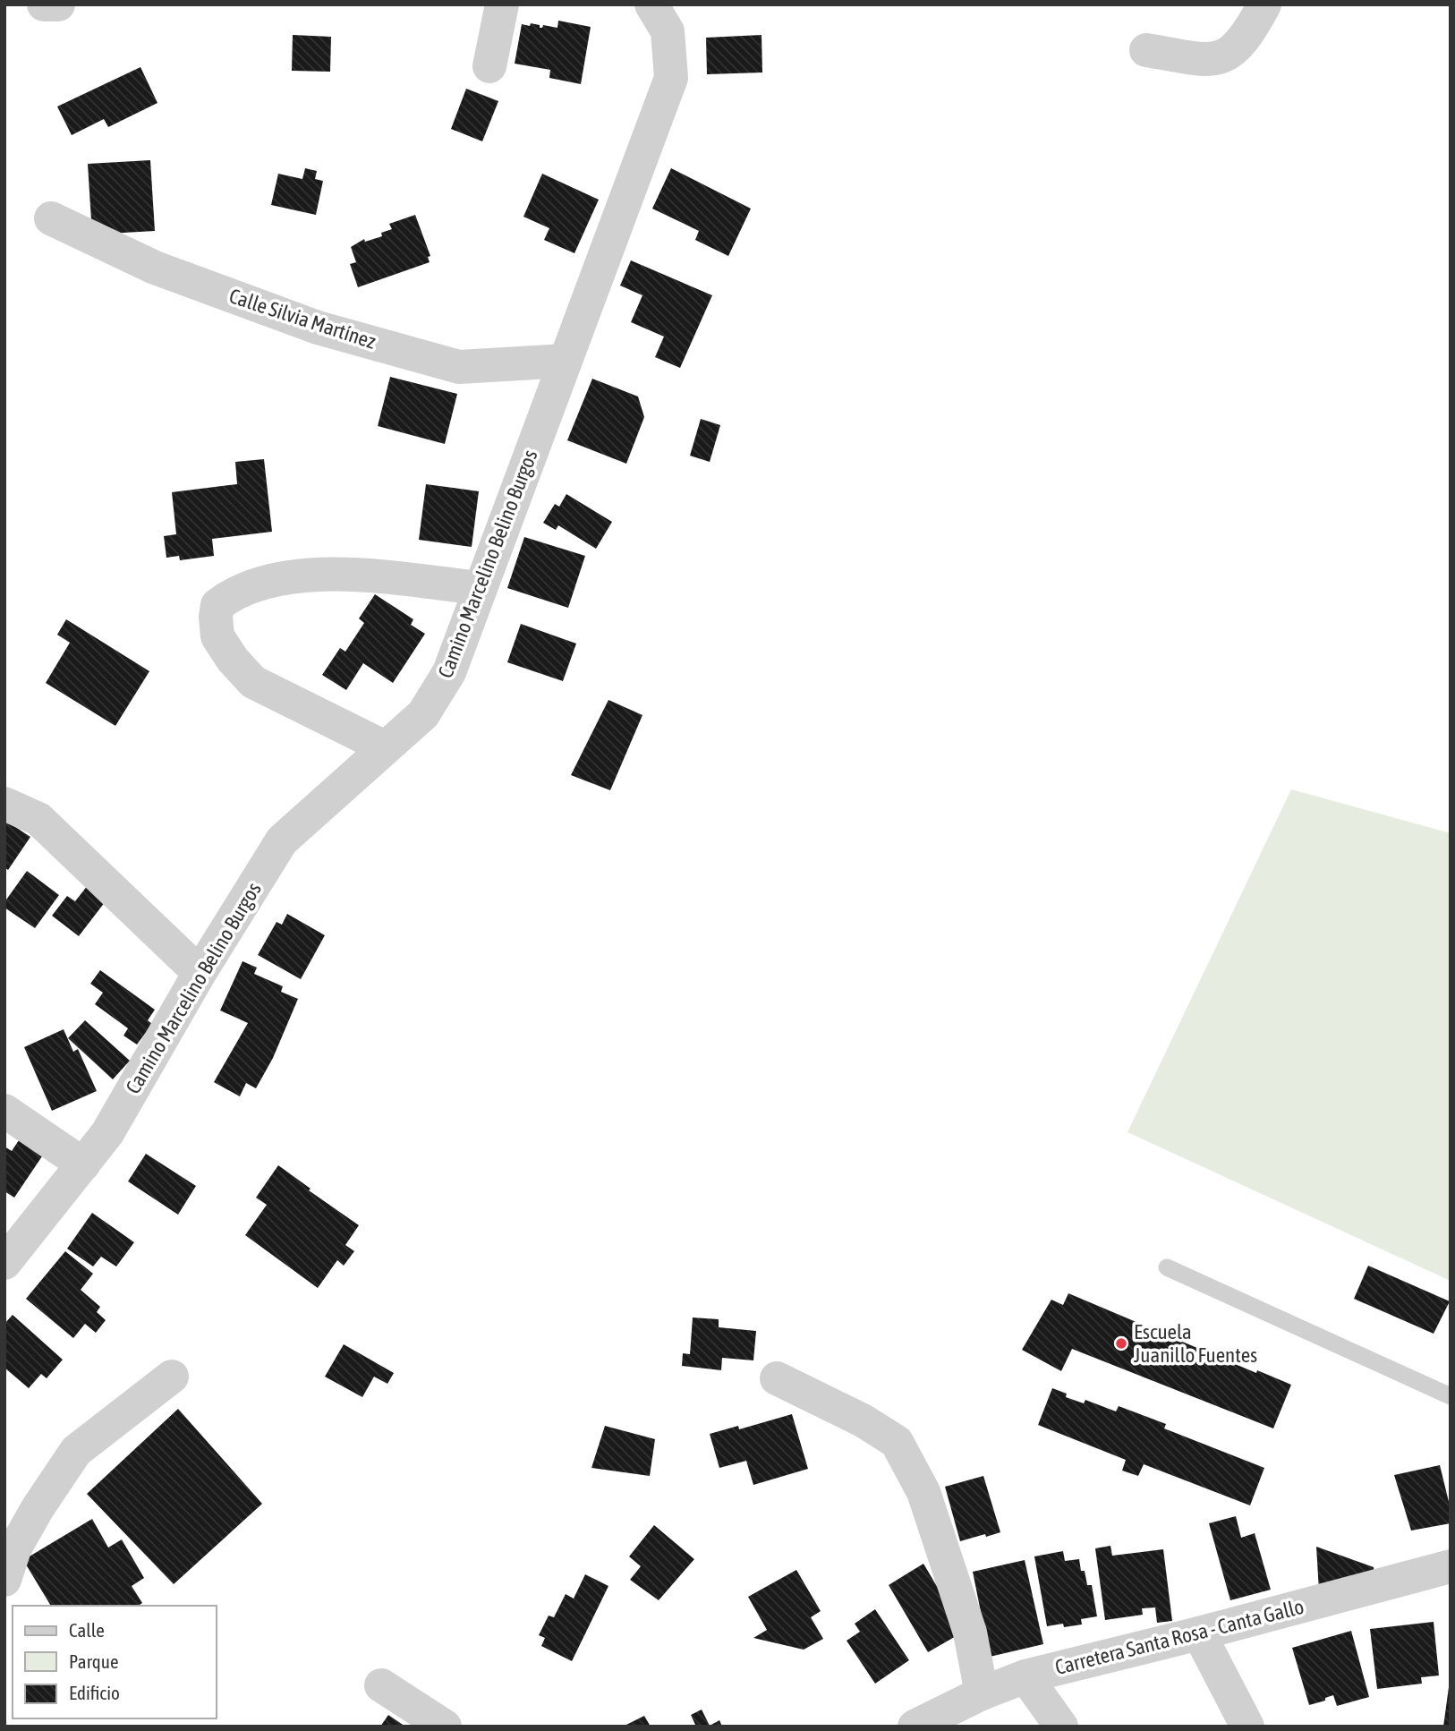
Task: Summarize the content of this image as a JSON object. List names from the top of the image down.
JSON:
{
  "streets": {
    "street": ["Calle Silvia Martínez", "Camino Marcelino Belino Burgos", "Carretera Santa Rosa - Canta Gallo"]
  },
  "crossings": [
    ["Calle Silvia Martínez", "Camino Marcelino Belino Burgos"]
  ],
  "places": ["Escuela Juanillo Fuentes"],
  "legend": ["Calle", "Parque", "Edificio"]
}
